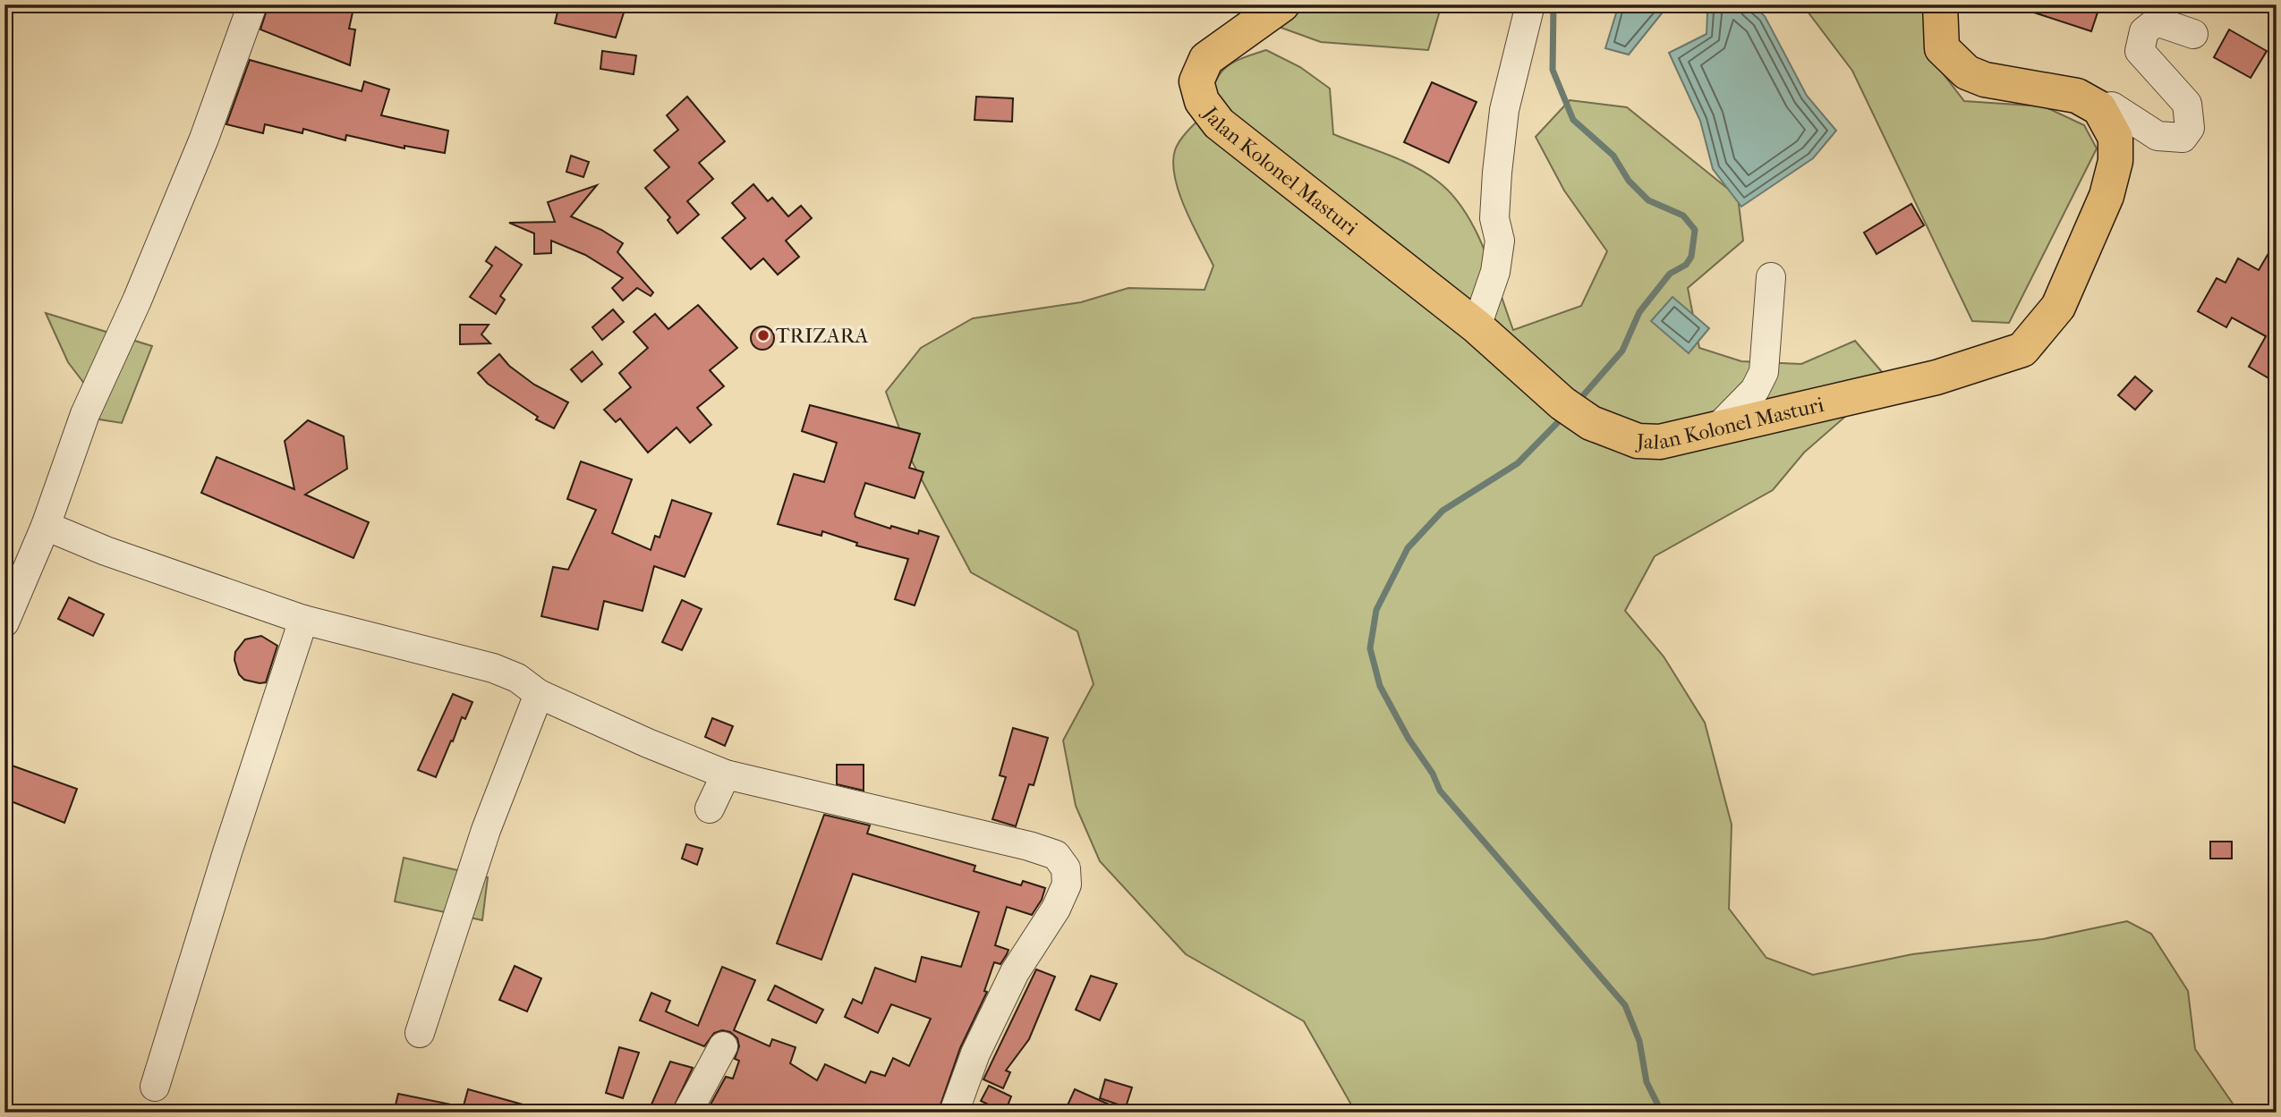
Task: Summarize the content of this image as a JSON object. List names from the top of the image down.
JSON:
{
  "streets": {
    "main road": ["Jalan Kolonel Masturi"]
  },
  "places": ["TRIZARA"]
}
